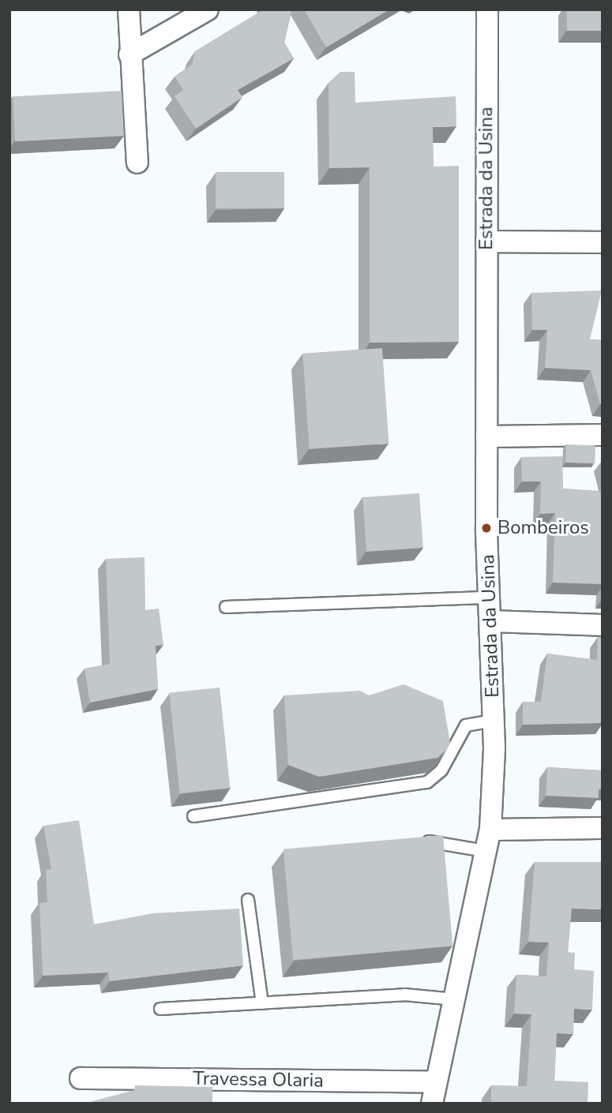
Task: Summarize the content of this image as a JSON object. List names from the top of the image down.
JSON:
{
  "streets": {
    "street": ["Estrada da Usina", "Travessa Olaria"]
  },
  "crossings": [
    ["Estrada da Usina", "Travessa Olaria"]
  ],
  "places": ["Bombeiros"]
}
